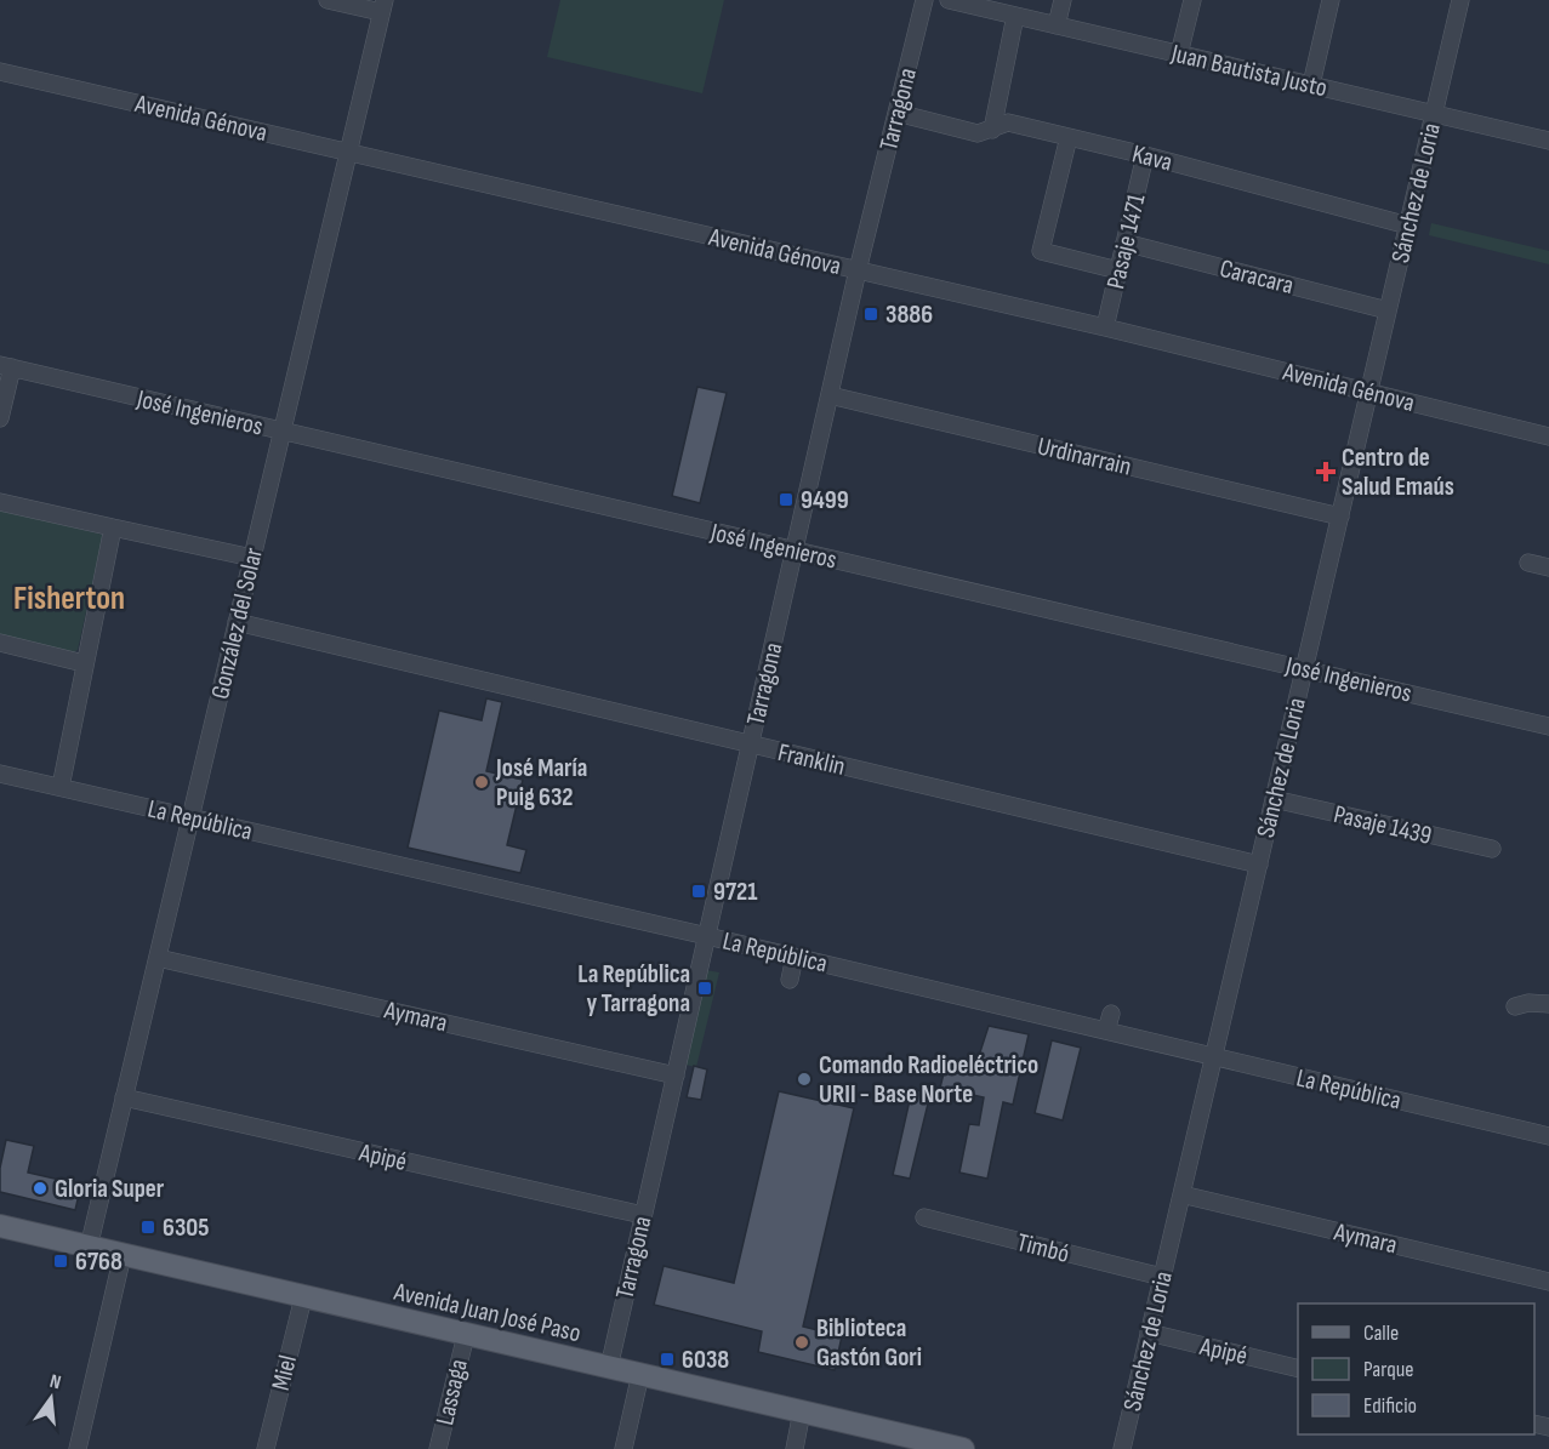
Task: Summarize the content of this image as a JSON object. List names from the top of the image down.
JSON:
{
  "streets": {
    "main road": ["Avenida Juan José Paso"],
    "street": [
      "Juan Bautista Justo",
      "Tarragona",
      "Avenida Génova",
      "Kava",
      "Sánchez de Loria",
      "Pasaje 1471",
      "Caracara",
      "José Ingenieros",
      "Urdinarrain",
      "González del Solar",
      "Franklin",
      "La República",
      "Pasaje 1439",
      "Aymara",
      "Apipé",
      "Timbó",
      "Miel",
      "Lassaga"
    ]
  },
  "crossings": [
    ["Juan Bautista Justo", "Sánchez de Loria"],
    ["Tarragona", "Avenida Génova"],
    ["Tarragona", "Kava"],
    ["Tarragona", "José Ingenieros"],
    ["Tarragona", "Urdinarrain"],
    ["Tarragona", "Franklin"],
    ["Tarragona", "La República"],
    ["Tarragona", "Aymara"],
    ["Tarragona", "Apipé"],
    ["Tarragona", "Avenida Juan José Paso"],
    ["Avenida Génova", "Sánchez de Loria"],
    ["Avenida Génova", "Pasaje 1471"],
    ["Avenida Génova", "González del Solar"],
    ["Kava", "Sánchez de Loria"],
    ["Kava", "Pasaje 1471"],
    ["Sánchez de Loria", "Caracara"],
    ["Sánchez de Loria", "José Ingenieros"],
    ["Sánchez de Loria", "Urdinarrain"],
    ["Sánchez de Loria", "Franklin"],
    ["Sánchez de Loria", "La República"],
    ["Sánchez de Loria", "Pasaje 1439"],
    ["Sánchez de Loria", "Aymara"],
    ["Sánchez de Loria", "Apipé"],
    ["Sánchez de Loria", "Timbó"],
    ["Pasaje 1471", "Caracara"],
    ["José Ingenieros", "González del Solar"],
    ["González del Solar", "Franklin"],
    ["González del Solar", "La República"],
    ["González del Solar", "Aymara"],
    ["González del Solar", "Apipé"],
    ["González del Solar", "Avenida Juan José Paso"],
    ["Avenida Juan José Paso", "Miel"],
    ["Avenida Juan José Paso", "Lassaga"]
  ],
  "districts": ["Fisherton"],
  "places": {
    "transit": [
      "3886",
      "9499",
      "9721",
      "La República y Tarragona",
      "6305",
      "6768",
      "6038"
    ],
    "health": ["Centro de Salud Emaús"],
    "other": [
      "José María Puig 632",
      "Comando Radioeléctrico URII - Base Norte",
      "Gloria Super",
      "Biblioteca Gastón Gori"
    ]
  },
  "legend": ["Calle", "Parque", "Edificio"],
  "north": "top"
}
